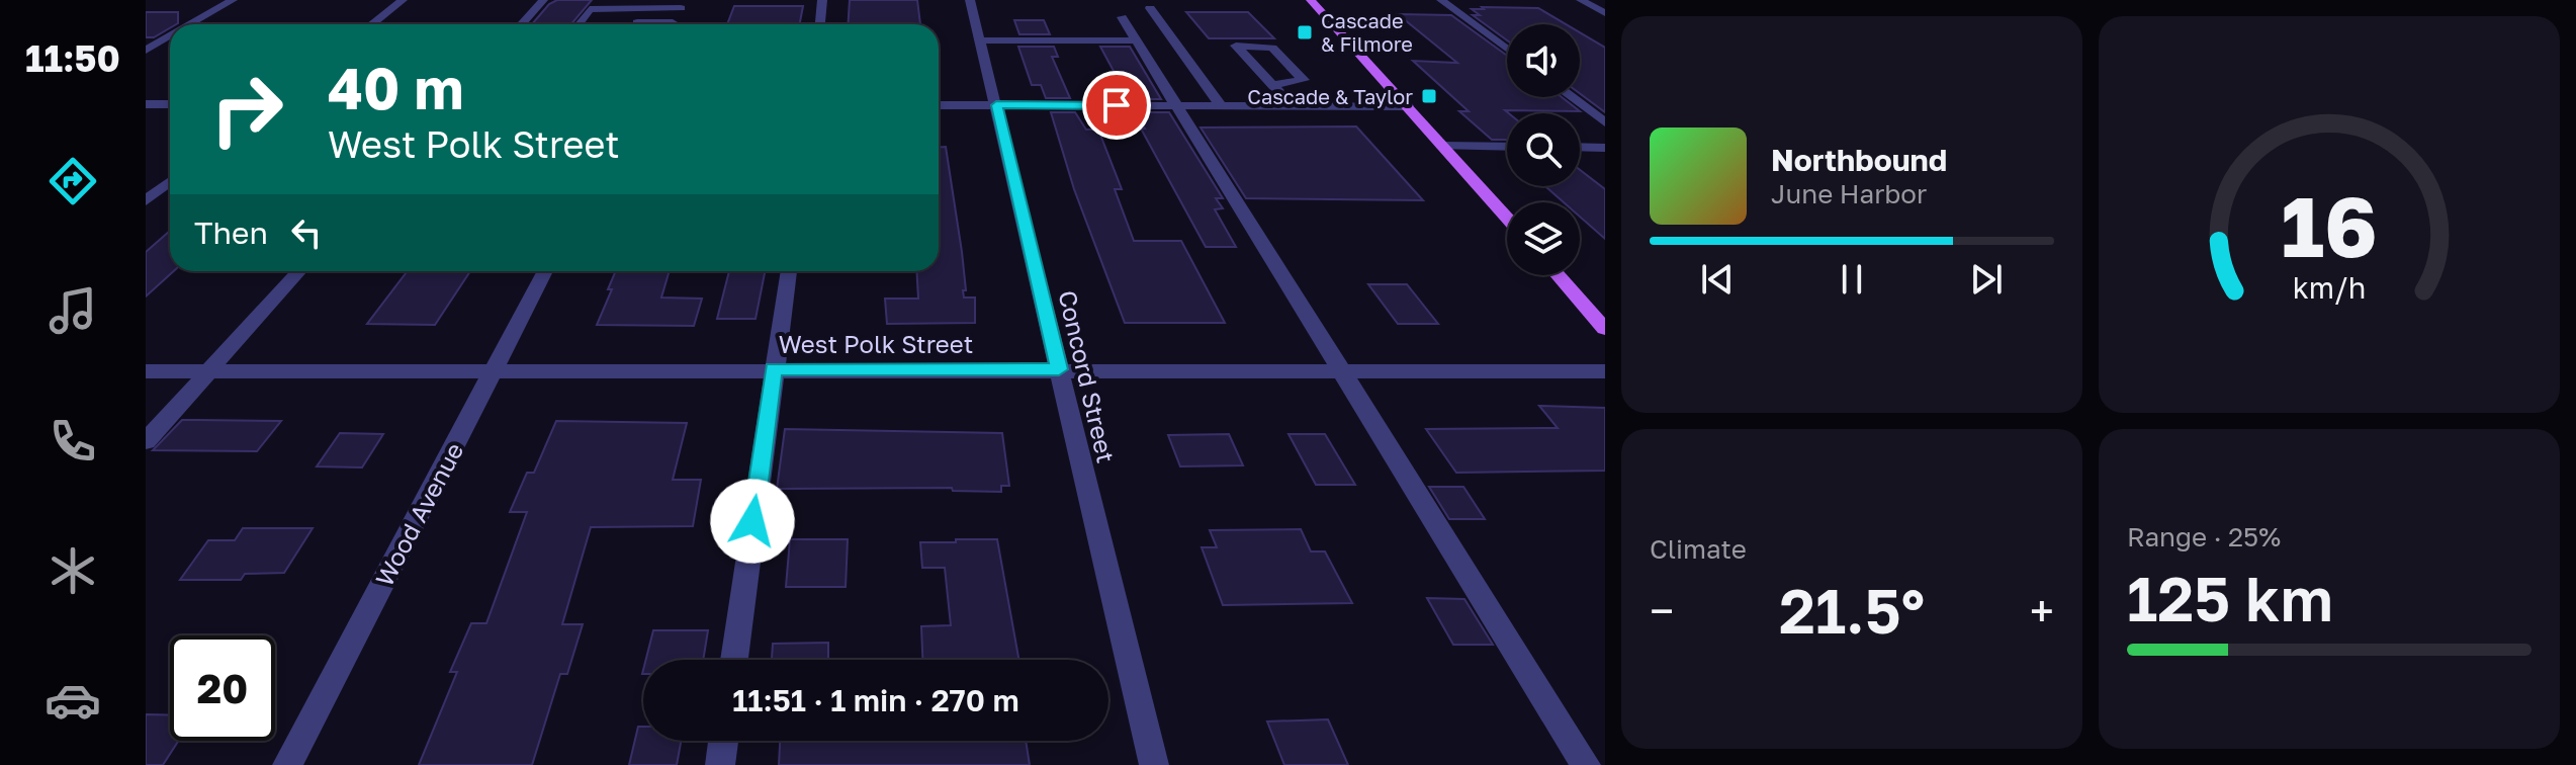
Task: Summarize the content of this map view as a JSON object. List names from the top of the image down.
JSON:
{
  "streets": {
    "street": ["West Polk Street", "Concord Street", "Wood Avenue"]
  },
  "crossings": [
    ["West Polk Street", "Concord Street"],
    ["West Polk Street", "Wood Avenue"]
  ],
  "places": {
    "transit": ["Cascade & Filmore", "Cascade & Taylor"]
  },
  "page": {
    "tabs": "11:50",
    "turn": ["40 m", "West Polk Street"],
    "song": ["Northbound", "June Harbor"],
    "then": "Then",
    "tile": [
      "Climate",
      ["Range · 25%", "125 km"]
    ],
    "heat": ["−", "21.5°", "+"],
    "limit": "20",
    "trip": "11:51 · 1 min · 270 m",
    "gauge": ["16", "km/h"]
  }
}
